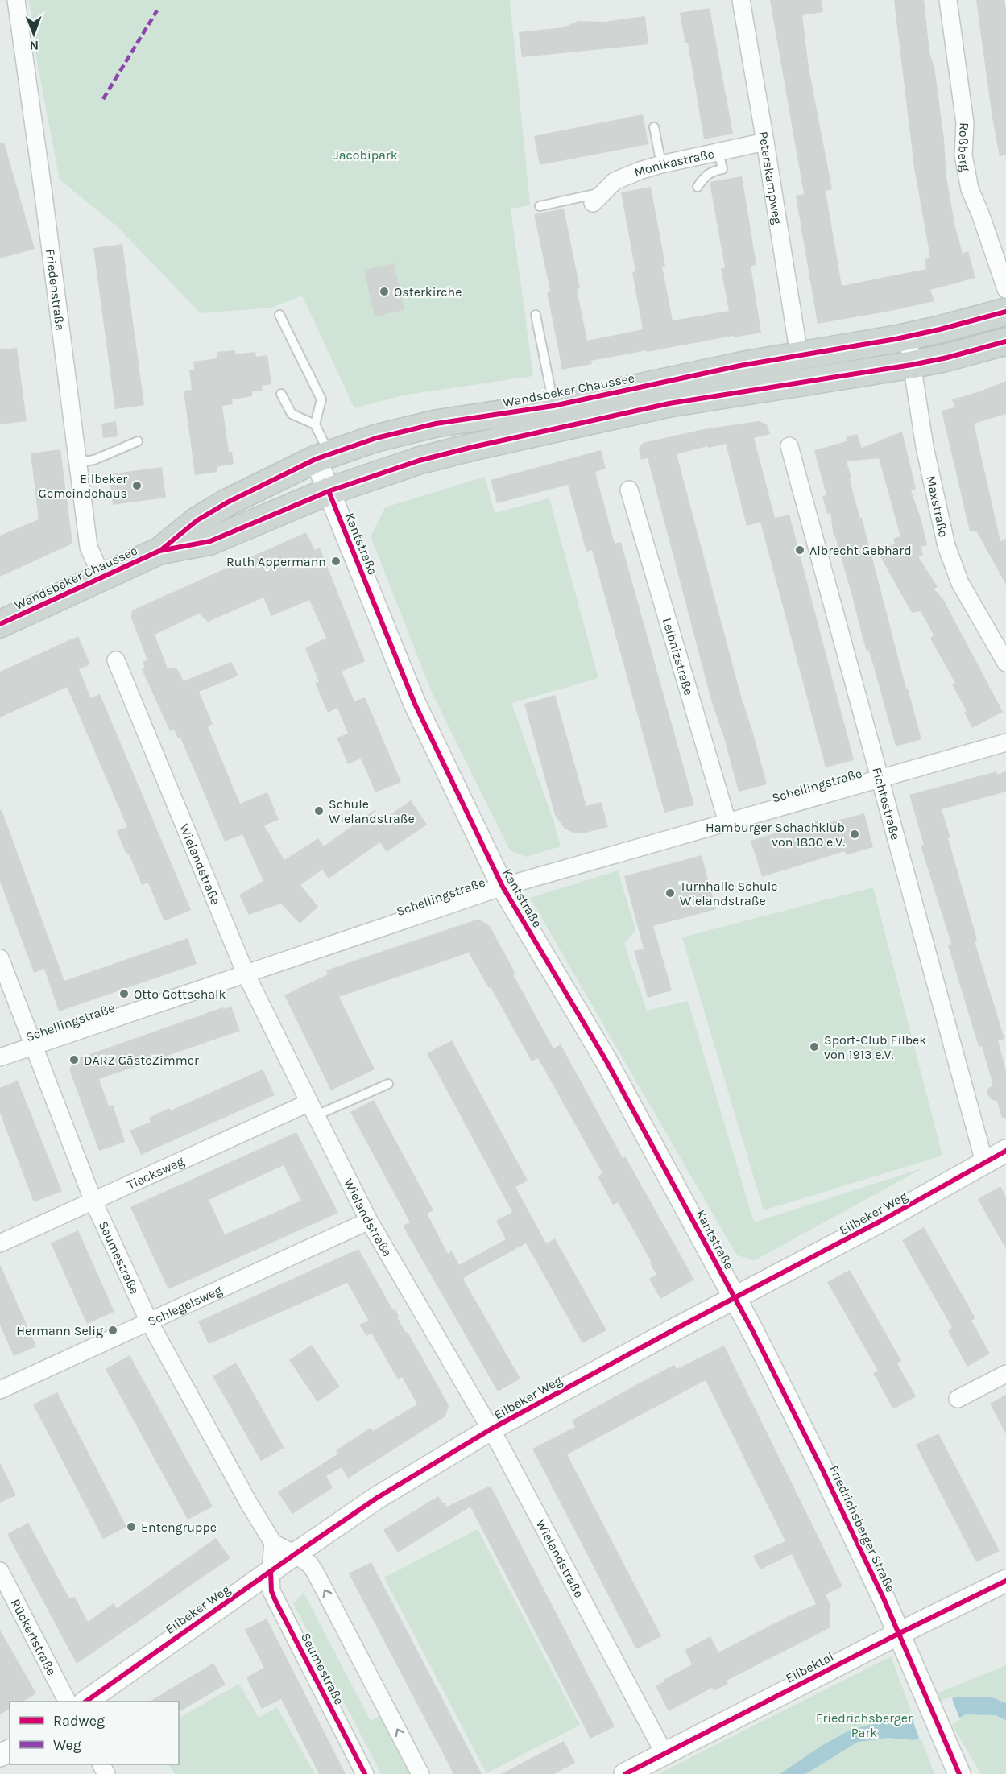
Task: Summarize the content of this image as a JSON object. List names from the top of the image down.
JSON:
{
  "streets": {
    "main road": ["Wandsbeker Chaussee"],
    "street": [
      "Roßberg",
      "Monikastraße",
      "Peterskampweg",
      "Friedenstraße",
      "Maxstraße",
      "Kantstraße",
      "Leibnizstraße",
      "Schellingstraße",
      "Fichtestraße",
      "Wielandstraße",
      "Tiecksweg",
      "Eilbeker Weg",
      "Seumestraße",
      "Schlegelsweg",
      "Friedrichsberger Straße",
      "Rückertstraße",
      "Eilbektal"
    ]
  },
  "crossings": [
    ["Monikastraße", "Peterskampweg"],
    ["Peterskampweg", "Wandsbeker Chaussee"],
    ["Friedenstraße", "Wandsbeker Chaussee"],
    ["Wandsbeker Chaussee", "Maxstraße"],
    ["Wandsbeker Chaussee", "Kantstraße"],
    ["Kantstraße", "Schellingstraße"],
    ["Kantstraße", "Eilbeker Weg"],
    ["Kantstraße", "Friedrichsberger Straße"],
    ["Leibnizstraße", "Schellingstraße"],
    ["Schellingstraße", "Fichtestraße"],
    ["Schellingstraße", "Wielandstraße"],
    ["Schellingstraße", "Seumestraße"],
    ["Fichtestraße", "Eilbeker Weg"],
    ["Wielandstraße", "Tiecksweg"],
    ["Wielandstraße", "Eilbeker Weg"],
    ["Wielandstraße", "Schlegelsweg"],
    ["Wielandstraße", "Eilbektal"],
    ["Tiecksweg", "Seumestraße"],
    ["Eilbeker Weg", "Seumestraße"],
    ["Eilbeker Weg", "Friedrichsberger Straße"],
    ["Seumestraße", "Schlegelsweg"],
    ["Friedrichsberger Straße", "Eilbektal"]
  ],
  "parks": ["Jacobipark", "Friedrichsberger Park"],
  "places": [
    "Osterkirche",
    "Eilbeker Gemeindehaus",
    "Albrecht Gebhard",
    "Ruth Appermann",
    "Schule Wielandstraße",
    "Hamburger Schachklub von 1830 e.V.",
    "Turnhalle Schule Wielandstraße",
    "Otto Gottschalk",
    "Sport-Club Eilbek von 1913 e.V.",
    "DARZ GästeZimmer",
    "Hermann Selig",
    "Entengruppe"
  ],
  "legend": ["Radweg", "Weg"],
  "north": "bottom"
}
